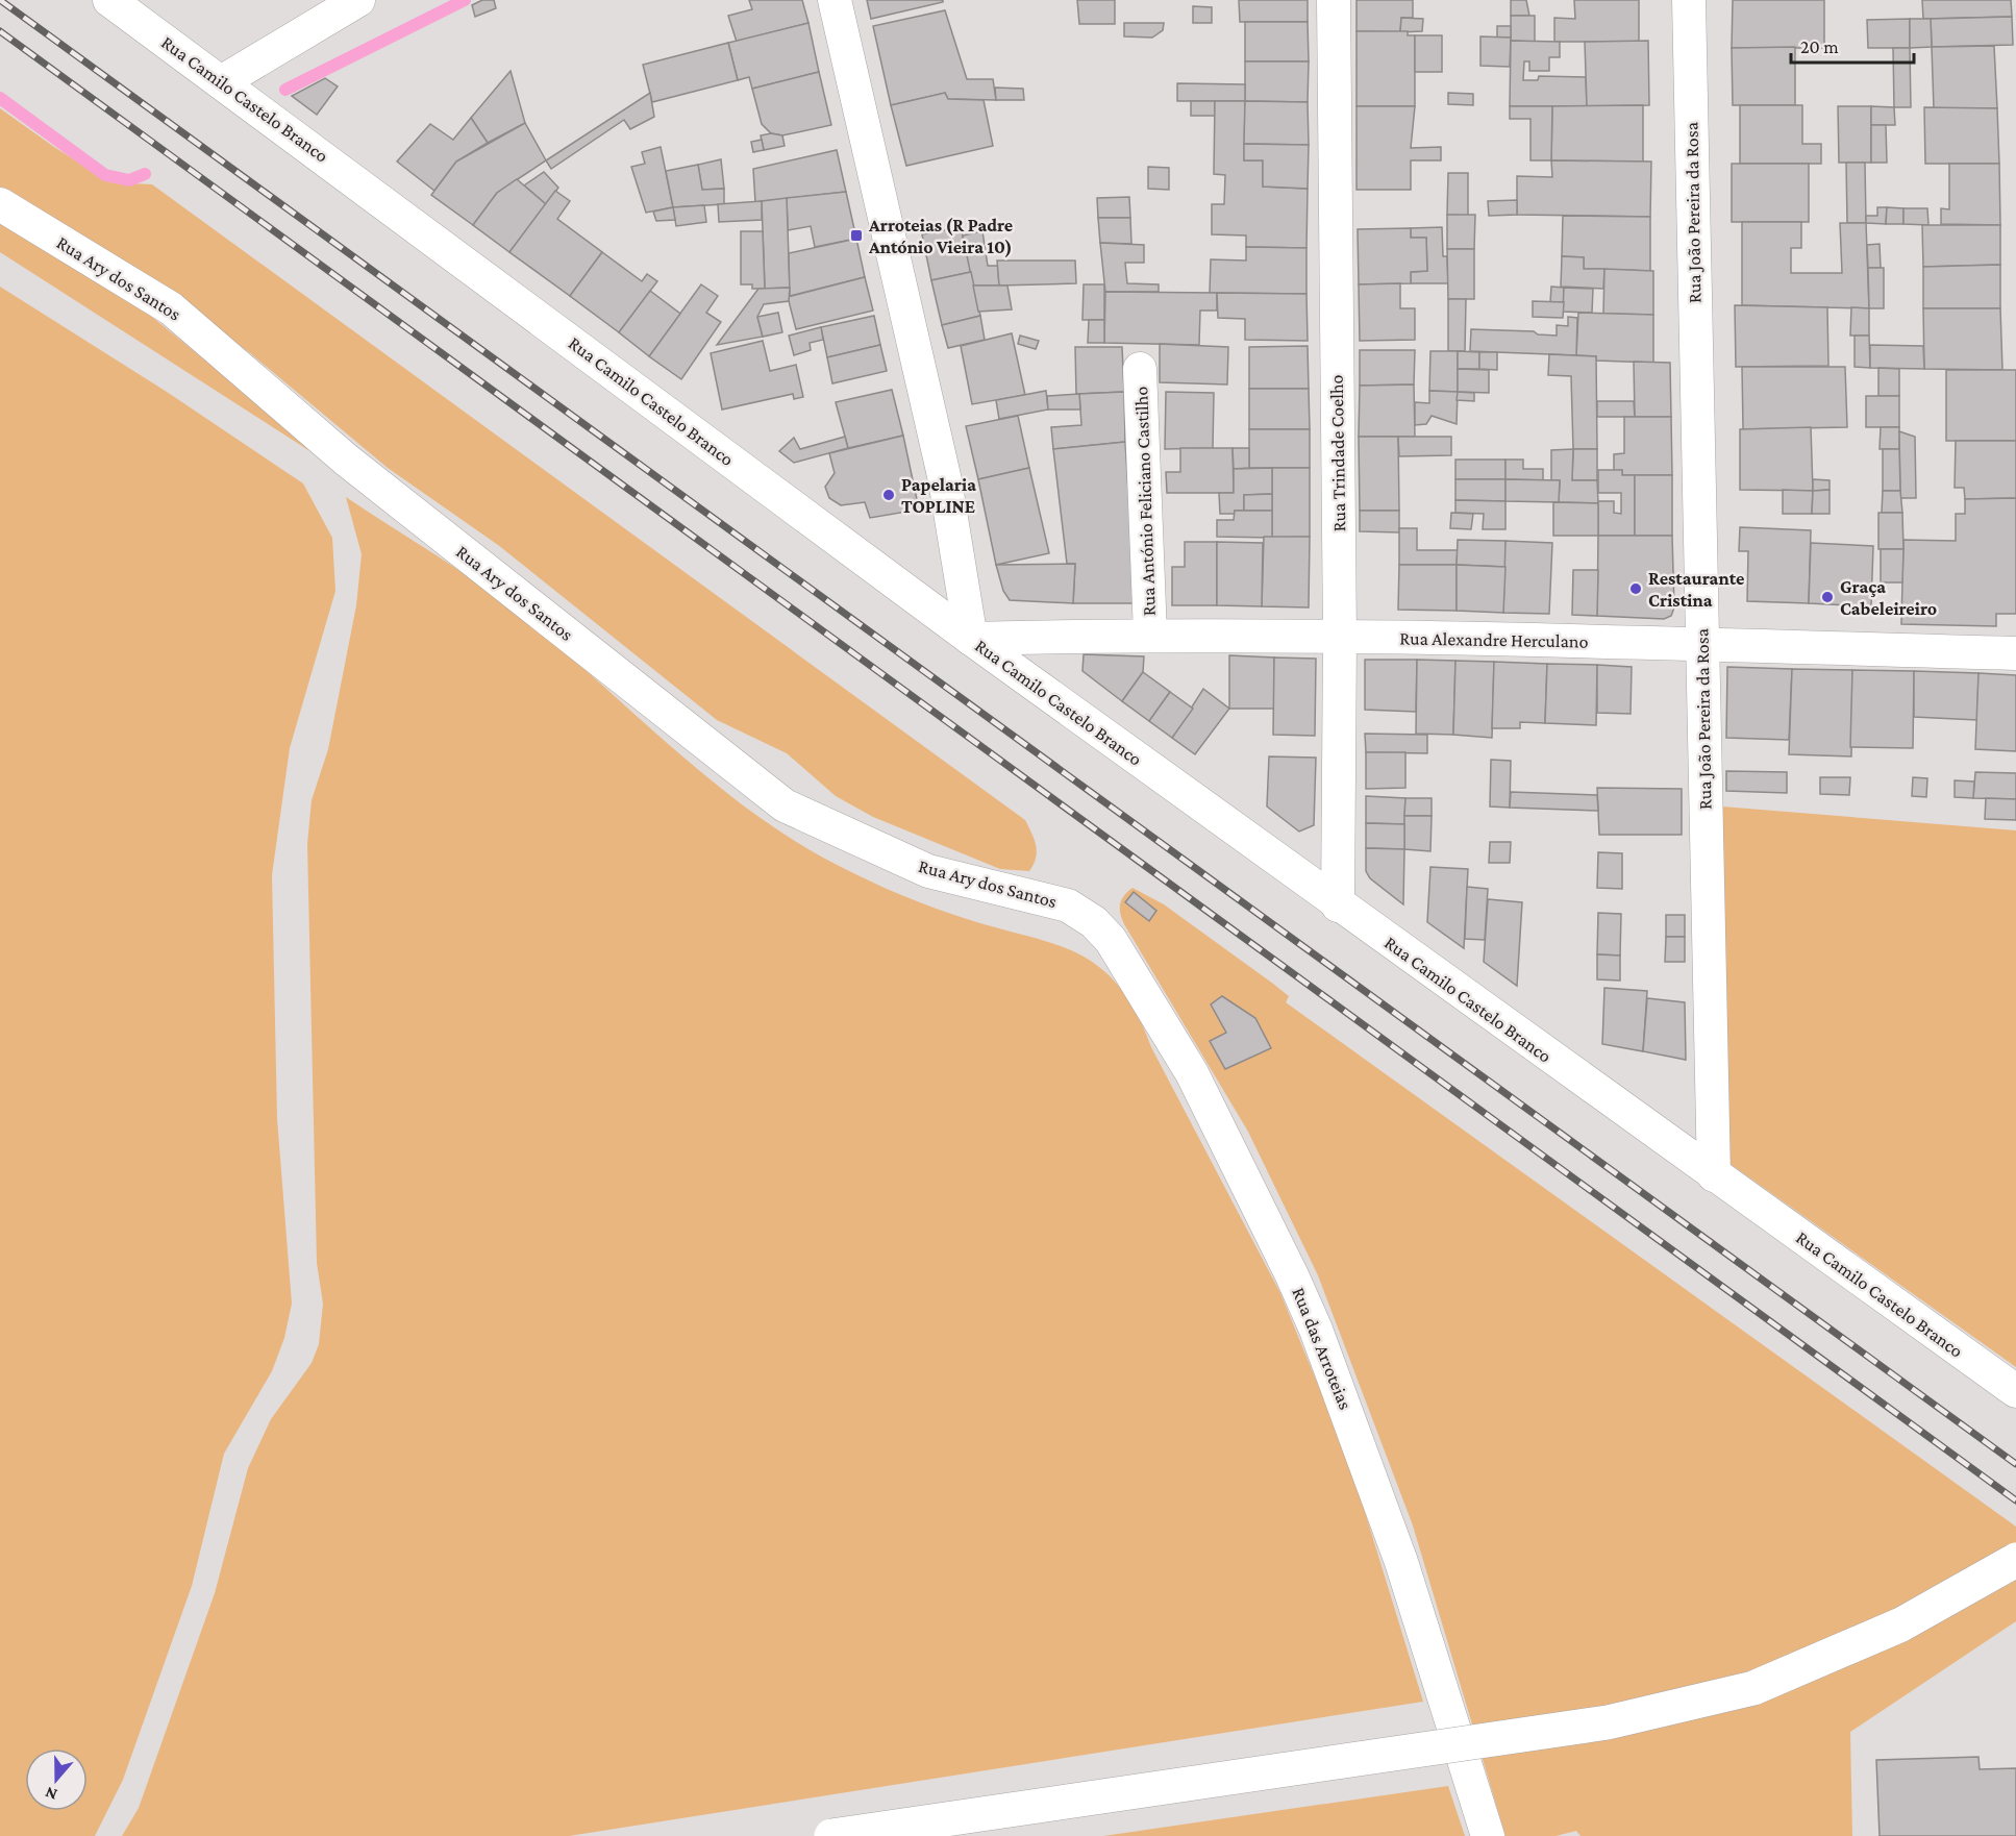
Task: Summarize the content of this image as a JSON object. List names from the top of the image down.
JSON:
{
  "streets": {
    "street": [
      "Rua Camilo Castelo Branco",
      "Rua João Pereira da Rosa",
      "Rua Ary dos Santos",
      "Rua Trindade Coelho",
      "Rua António Feliciano Castilho",
      "Rua Alexandre Herculano",
      "Rua das Arroteias"
    ]
  },
  "crossings": [
    ["Rua Camilo Castelo Branco", "Rua João Pereira da Rosa"],
    ["Rua Camilo Castelo Branco", "Rua Trindade Coelho"],
    ["Rua Camilo Castelo Branco", "Rua Alexandre Herculano"],
    ["Rua João Pereira da Rosa", "Rua Alexandre Herculano"],
    ["Rua Ary dos Santos", "Rua das Arroteias"],
    ["Rua Trindade Coelho", "Rua Alexandre Herculano"],
    ["Rua António Feliciano Castilho", "Rua Alexandre Herculano"]
  ],
  "places": {
    "transit": ["Arroteias (R Padre António Vieira 10)"],
    "other": ["Papelaria TOPLINE", "Restaurante Cristina", "Graça Cabeleireiro"]
  },
  "scale_bar": "20 m",
  "north": "bottom"
}
